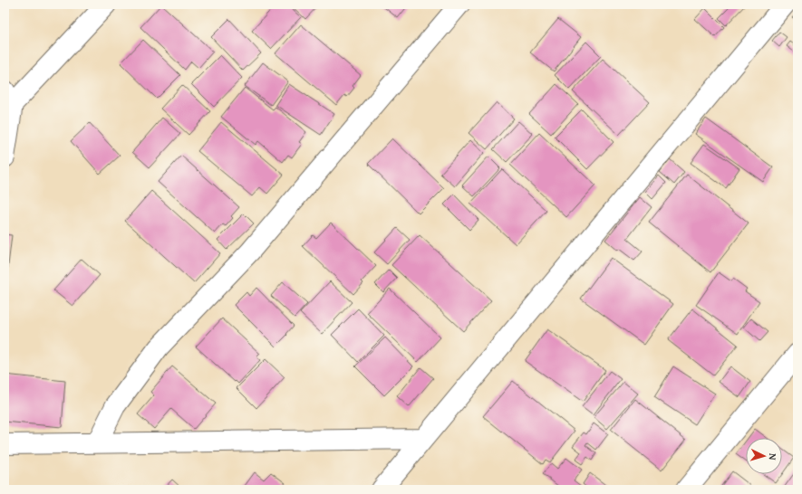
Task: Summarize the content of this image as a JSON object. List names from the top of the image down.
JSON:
{
  "north": "right"
}
